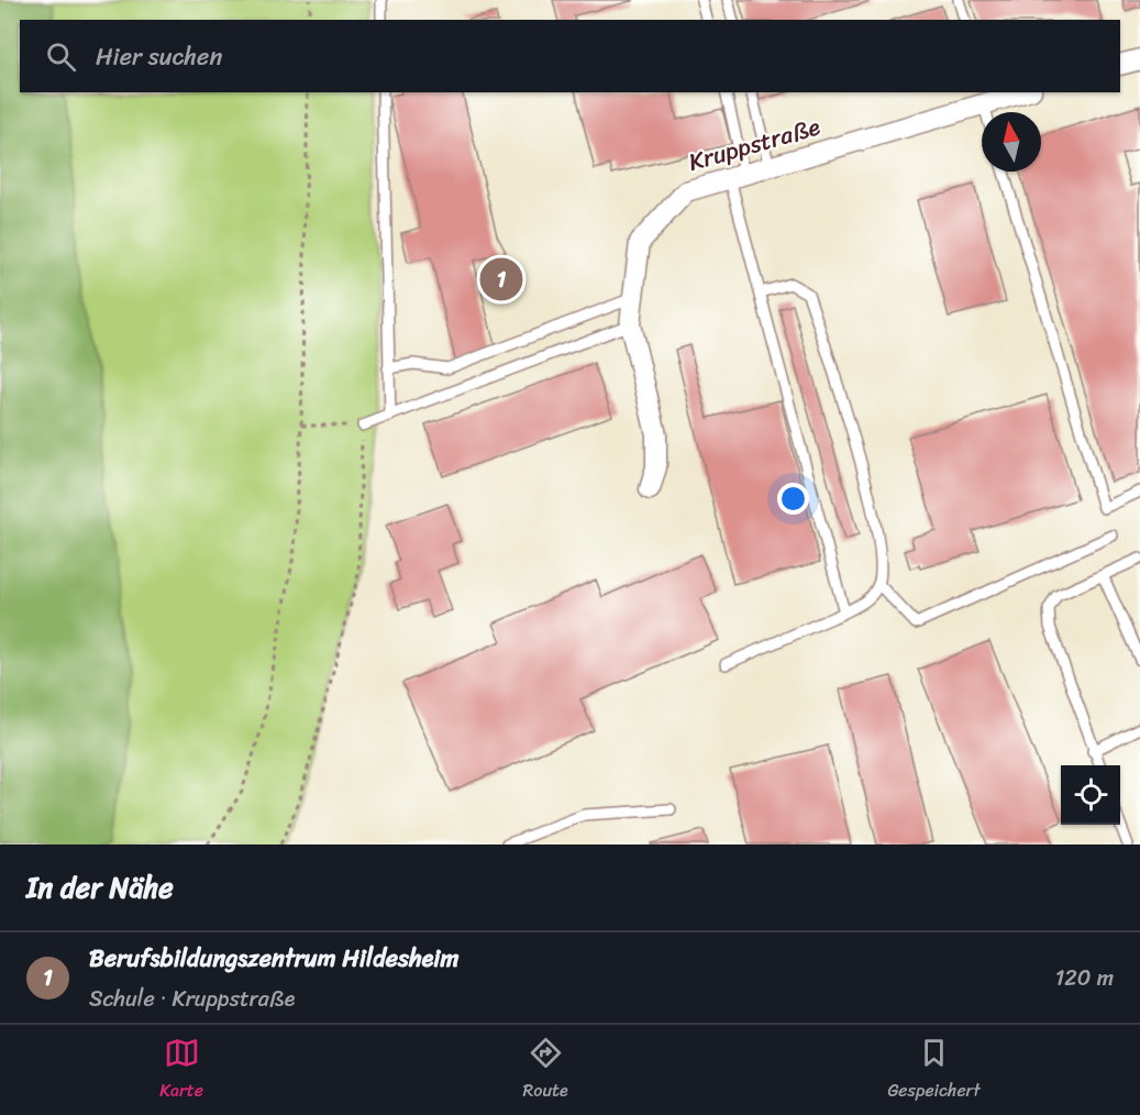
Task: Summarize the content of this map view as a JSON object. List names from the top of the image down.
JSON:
{
  "streets": {
    "street": ["Kruppstraße"]
  },
  "north": "top",
  "page": {
    "search": "Hier suchen",
    "pins": "1",
    "heading": "In der Nähe",
    "list": [
      {
        "mark": "1",
        "name": "Berufsbildungszentrum Hildesheim",
        "note": "Schule · Kruppstraße",
        "value": "120 m"
      }
    ],
    "nav": ["Karte", "Route", "Gespeichert"]
  }
}
